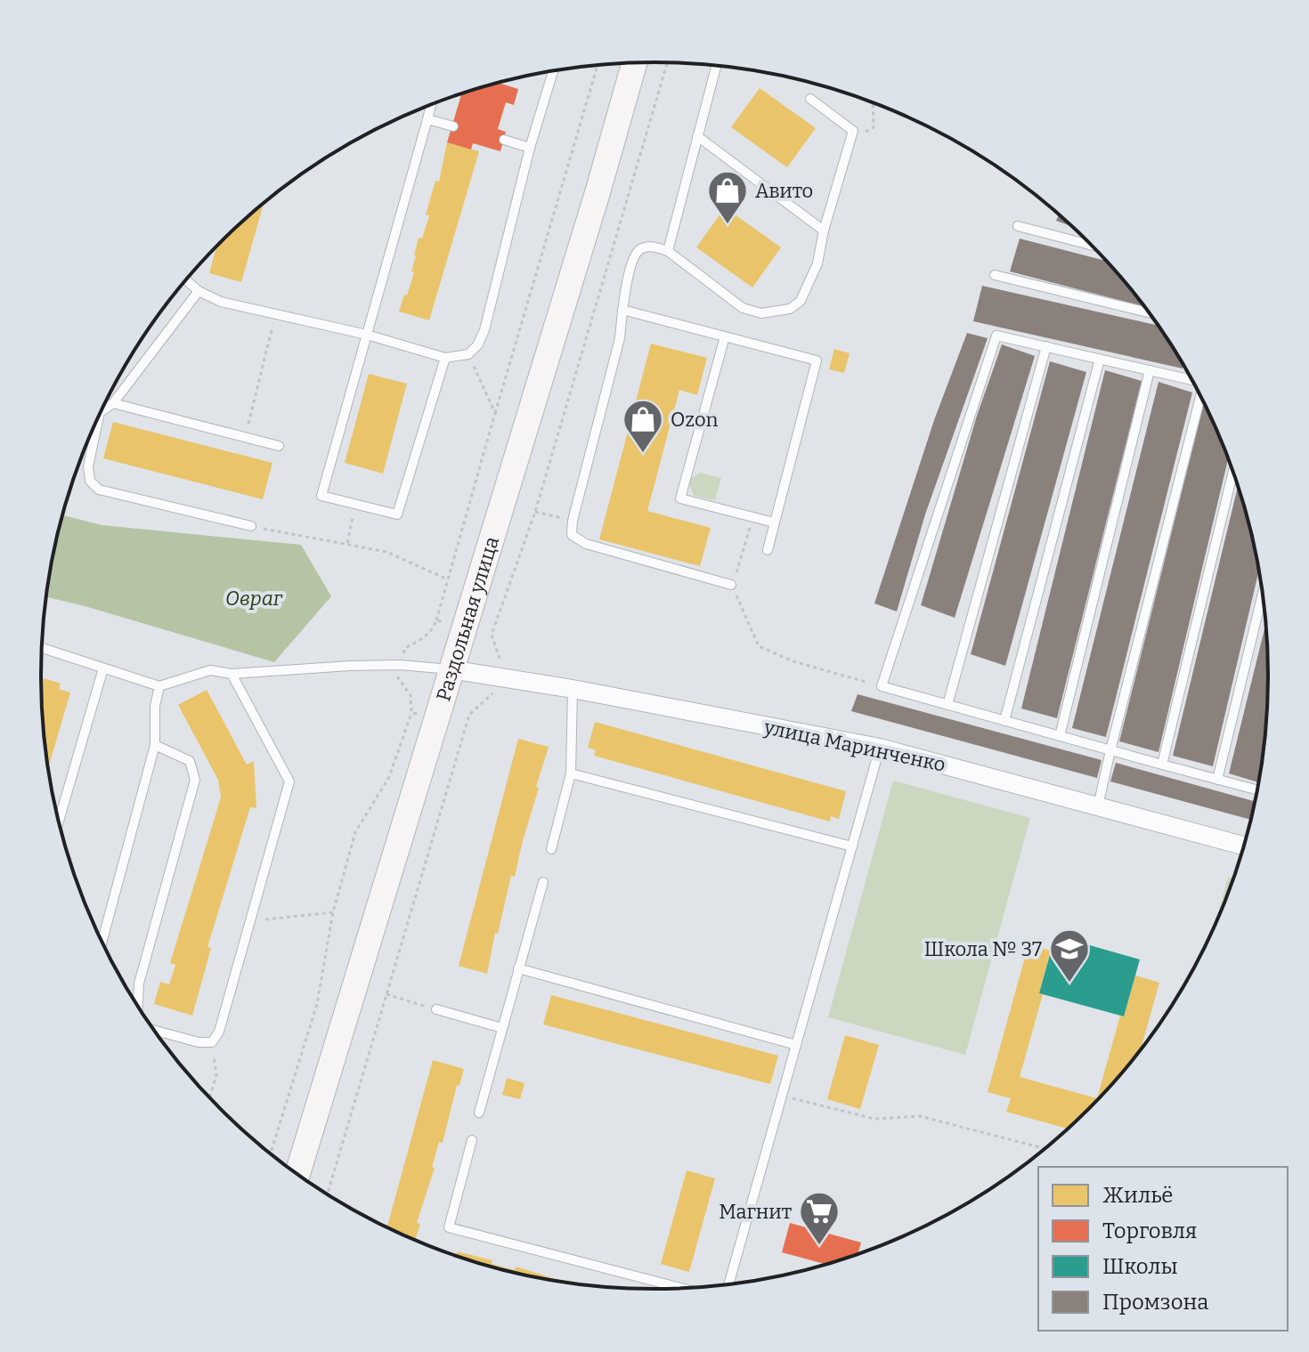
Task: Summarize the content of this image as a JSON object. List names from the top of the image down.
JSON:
{
  "streets": {
    "main road": ["Раздольная улица"],
    "street": ["улица Маринченко"]
  },
  "crossings": [
    ["Раздольная улица", "улица Маринченко"]
  ],
  "parks": ["Овраг"],
  "places": {
    "shop": ["Авито", "Ozon"],
    "school or university": ["Школа № 37"],
    "supermarket": ["Магнит"]
  },
  "legend": [
    "Жильё",
    "Торговля",
    "Школы",
    "Промзона"
  ]
}
